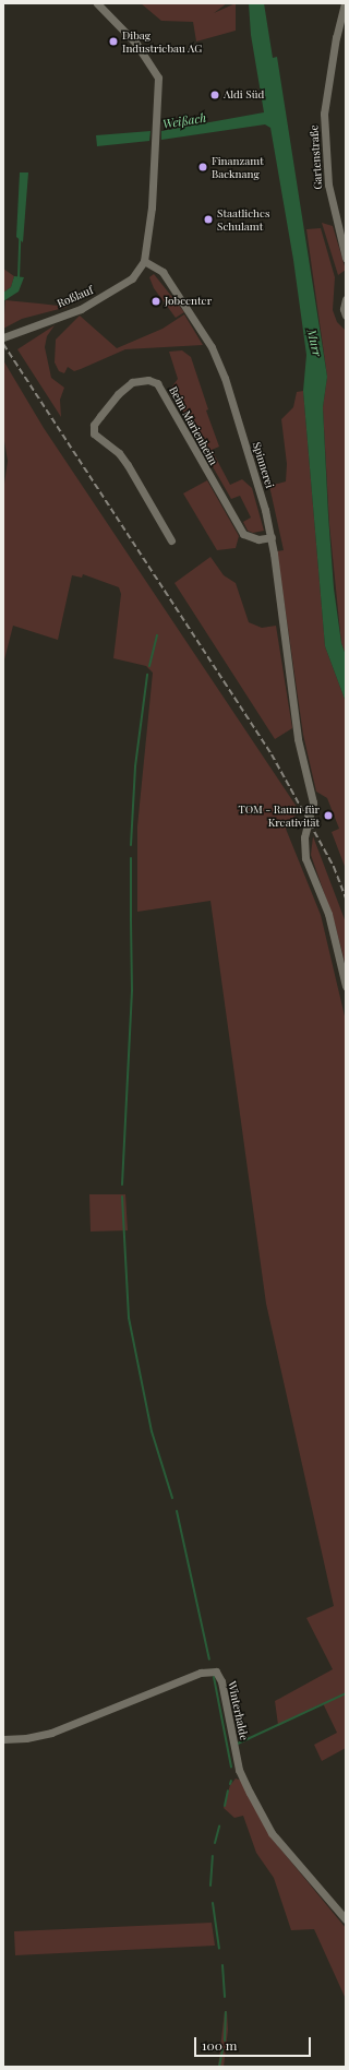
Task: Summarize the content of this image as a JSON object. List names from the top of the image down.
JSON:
{
  "streets": {
    "street": [
      "Gartenstraße",
      "Roßlauf",
      "Beim Marienheim",
      "Spinnerei",
      "Winterhalde"
    ]
  },
  "crossings": [
    ["Roßlauf", "Spinnerei"],
    ["Beim Marienheim", "Spinnerei"]
  ],
  "water": ["Weißach", "Murr"],
  "places": [
    "Dibag Industriebau AG",
    "Aldi Süd",
    "Finanzamt Backnang",
    "Staatliches Schulamt",
    "Jobcenter",
    "TOM - Raum für Kreativität"
  ],
  "scale_bar": "100 m"
}
